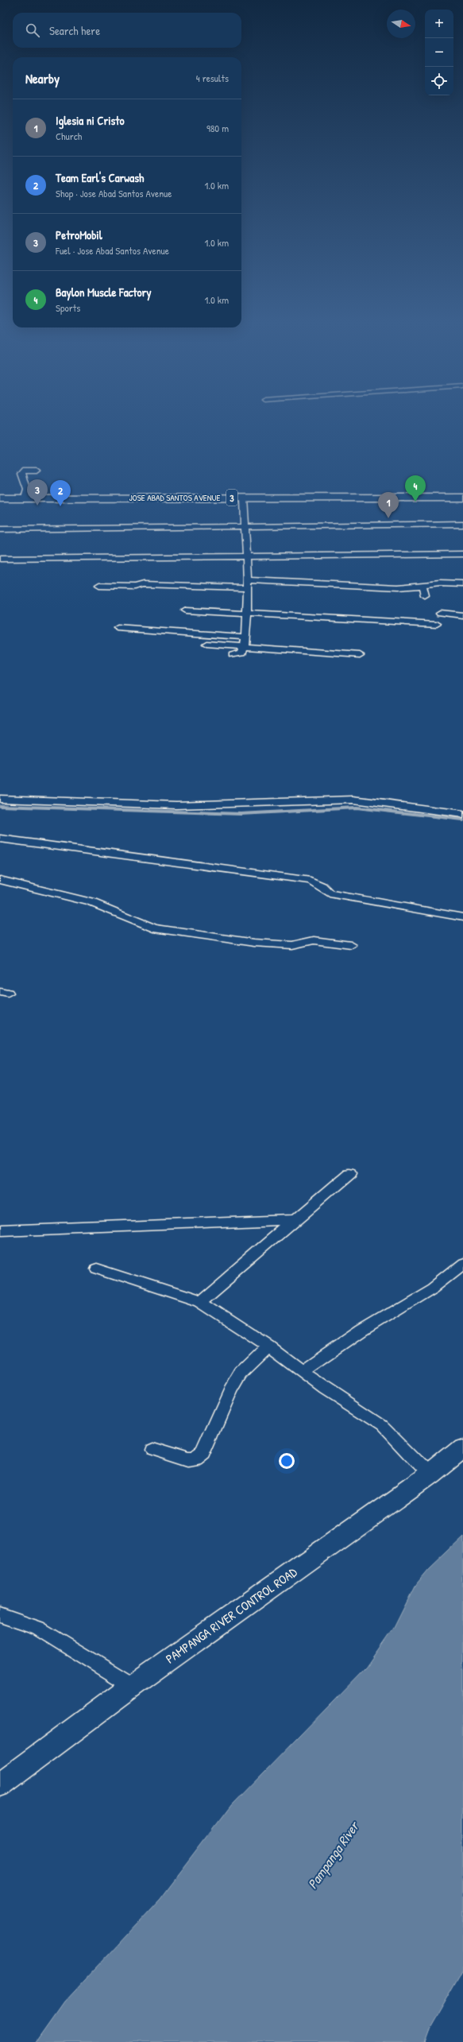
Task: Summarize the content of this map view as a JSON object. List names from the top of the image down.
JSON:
{
  "streets": {
    "highway": ["JOSE ABAD SANTOS AVENUE", "3"],
    "main road": ["PAMPANGA RIVER CONTROL ROAD"]
  },
  "water": ["Pampanga River"],
  "north": "right",
  "page": {
    "map_buttons": ["+", "−"],
    "search": "Search here",
    "heading": ["Nearby", "4 results"],
    "list": [
      {
        "mark": "1",
        "name": "Iglesia ni Cristo",
        "note": "Church",
        "value": "980 m"
      },
      {
        "mark": "2",
        "name": "Team Earl's Carwash",
        "note": "Shop · Jose Abad Santos Avenue",
        "value": "1.0 km"
      },
      {
        "mark": "3",
        "name": "PetroMobil",
        "note": "Fuel · Jose Abad Santos Avenue",
        "value": "1.0 km"
      },
      {
        "mark": "4",
        "name": "Baylon Muscle Factory",
        "note": "Sports",
        "value": "1.0 km"
      }
    ],
    "pins": [
      "4",
      "3",
      "2",
      "1"
    ]
  }
}
